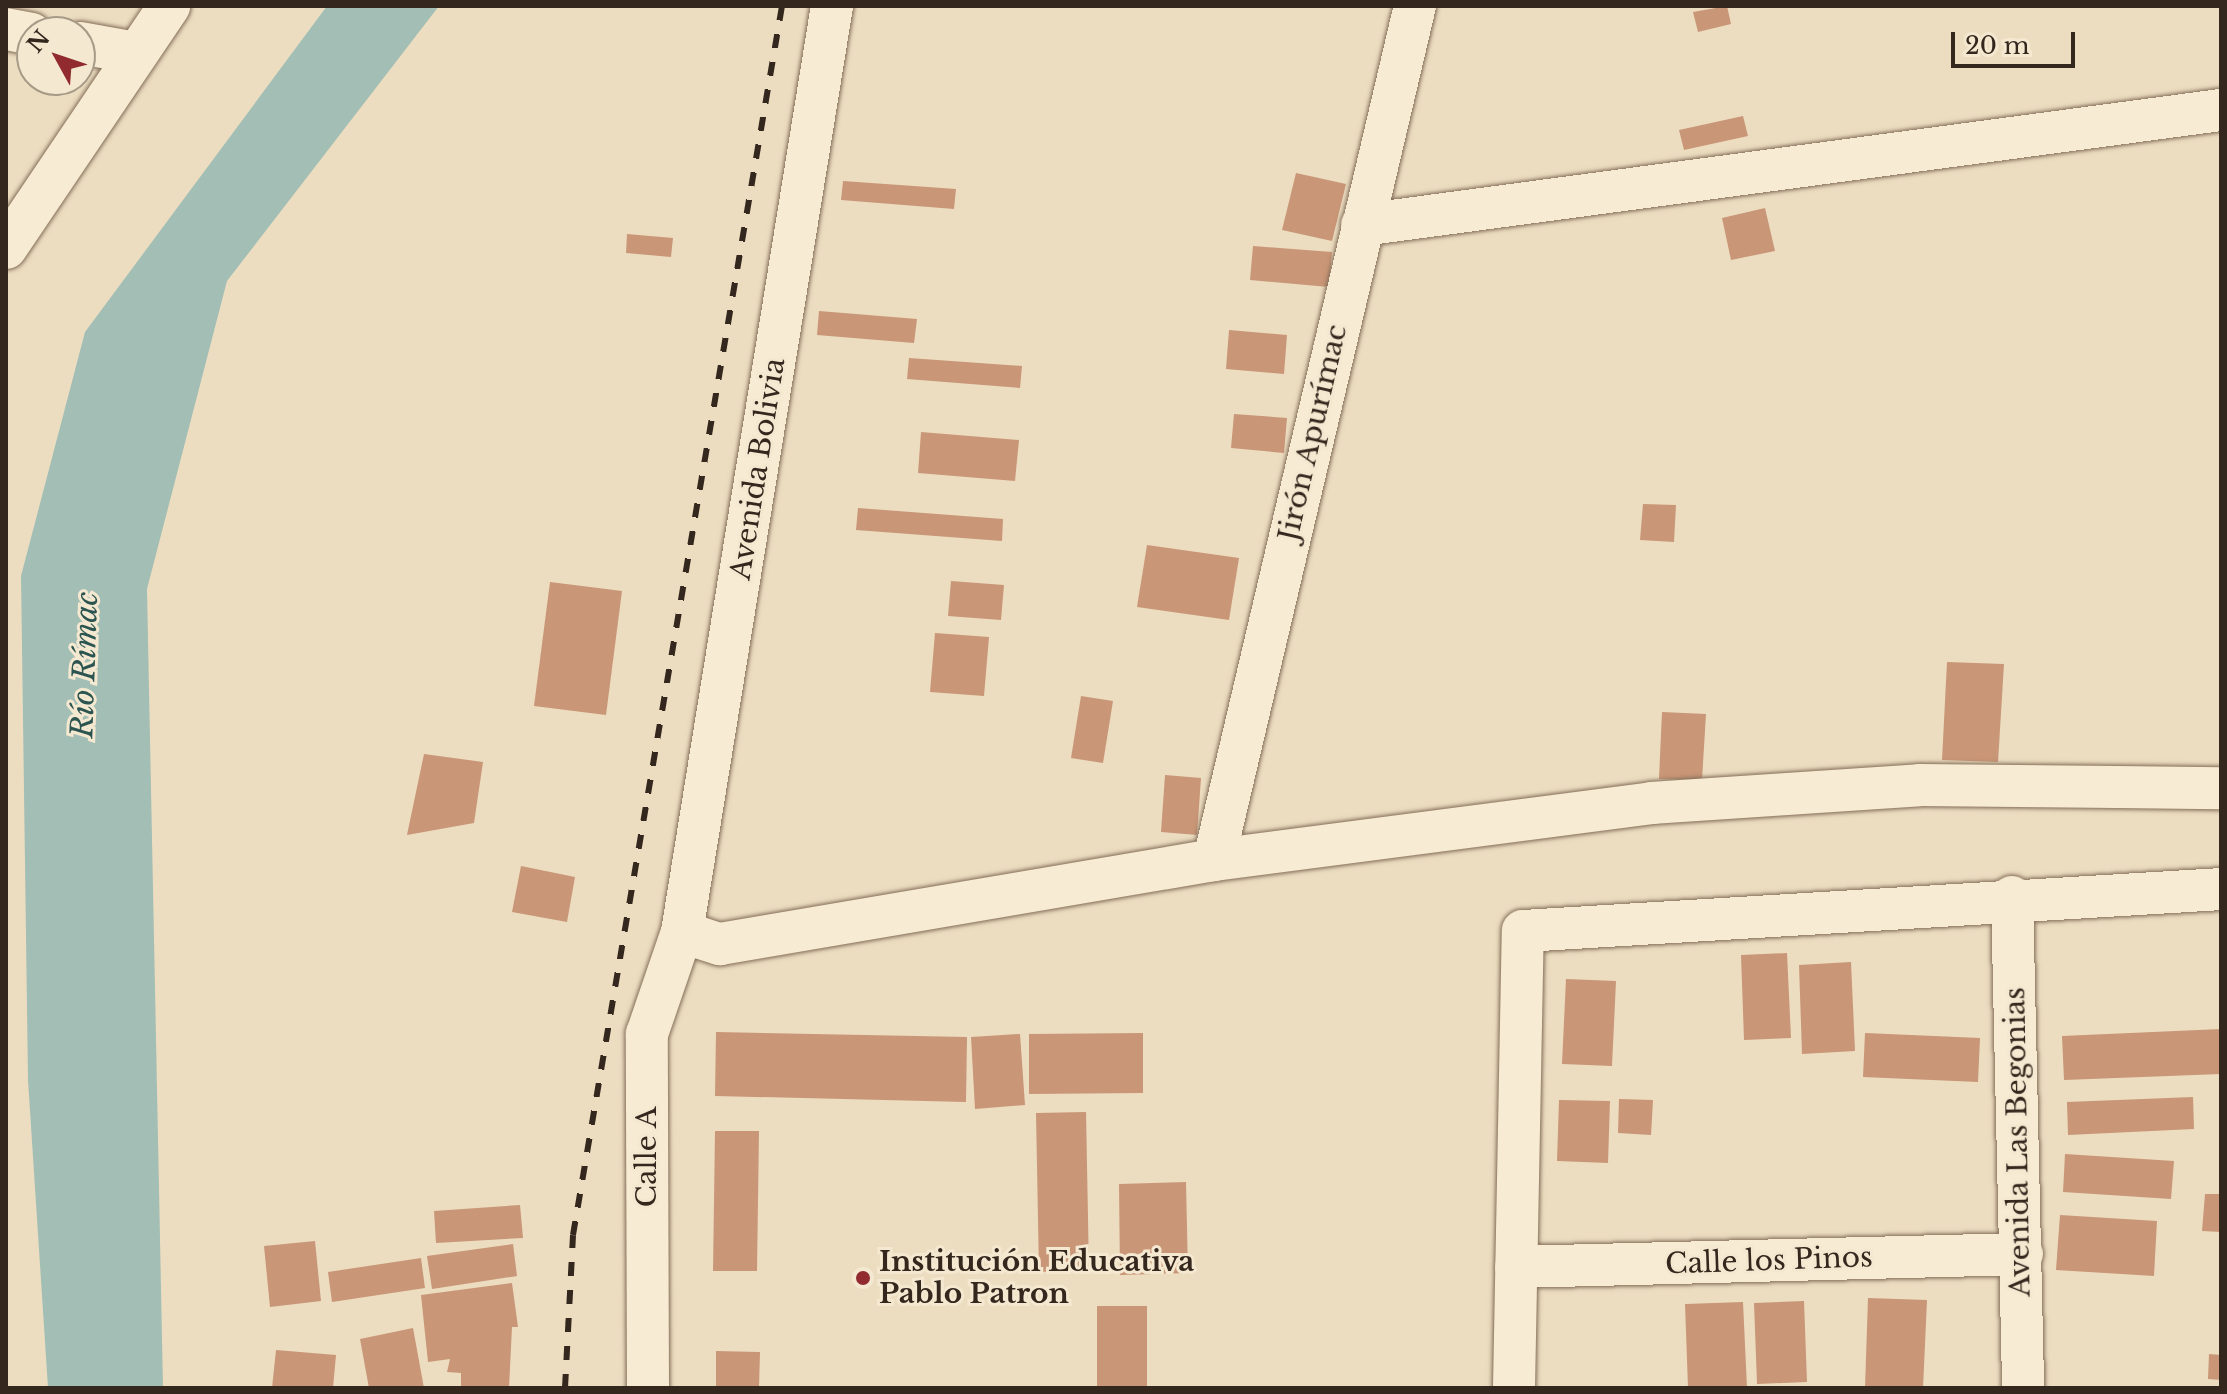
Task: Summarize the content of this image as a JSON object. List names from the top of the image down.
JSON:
{
  "streets": {
    "street": [
      "Jirón Apurímac",
      "Avenida Bolivia",
      "Avenida Las Begonias",
      "Calle A",
      "Calle los Pinos"
    ]
  },
  "crossings": [
    ["Avenida Bolivia", "Calle A"],
    ["Avenida Las Begonias", "Calle los Pinos"]
  ],
  "water": ["Río Rímac"],
  "places": ["Institución Educativa Pablo Patron"],
  "scale_bar": "20 m",
  "north": "top left"
}
